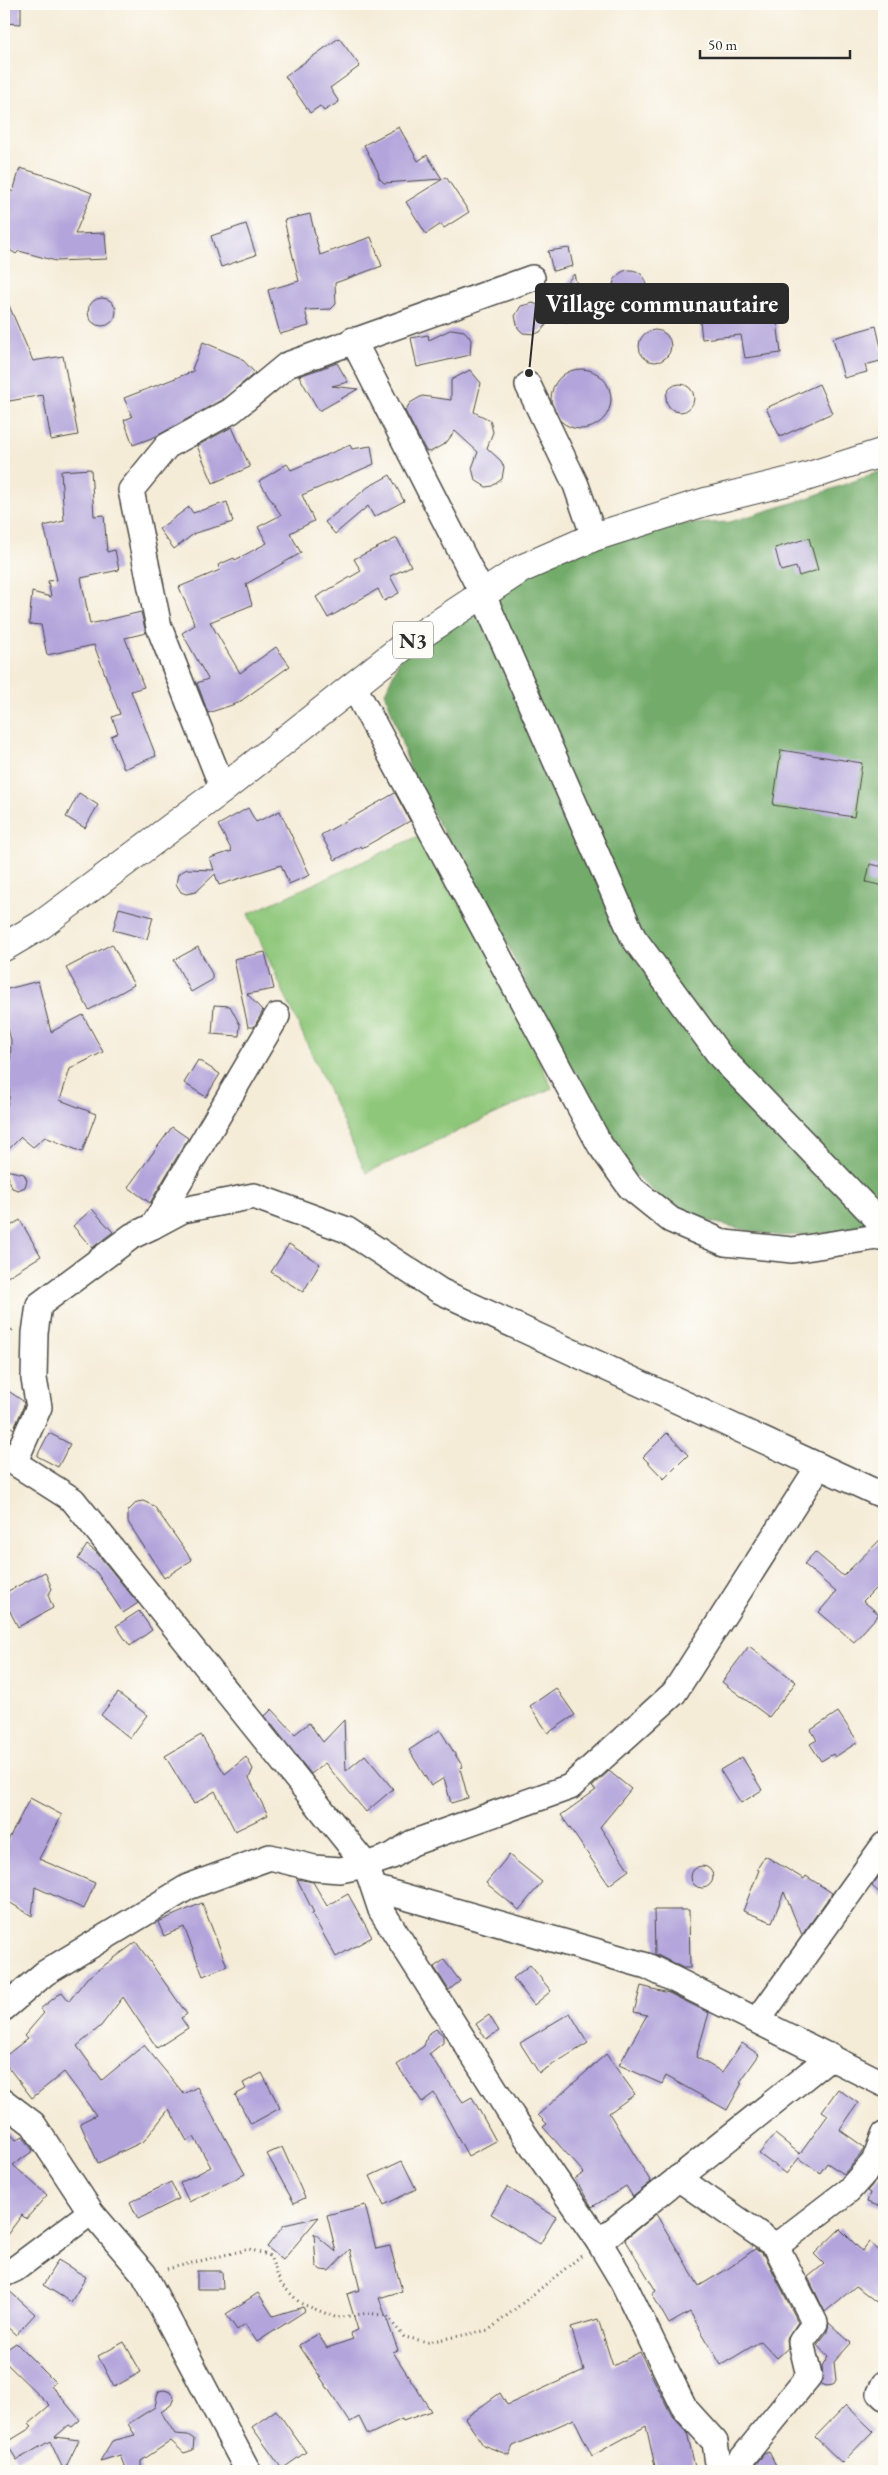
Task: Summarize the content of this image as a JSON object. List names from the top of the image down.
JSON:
{
  "streets": {
    "highway": ["N3"]
  },
  "places": ["Village communautaire"],
  "scale_bar": "50 m"
}
